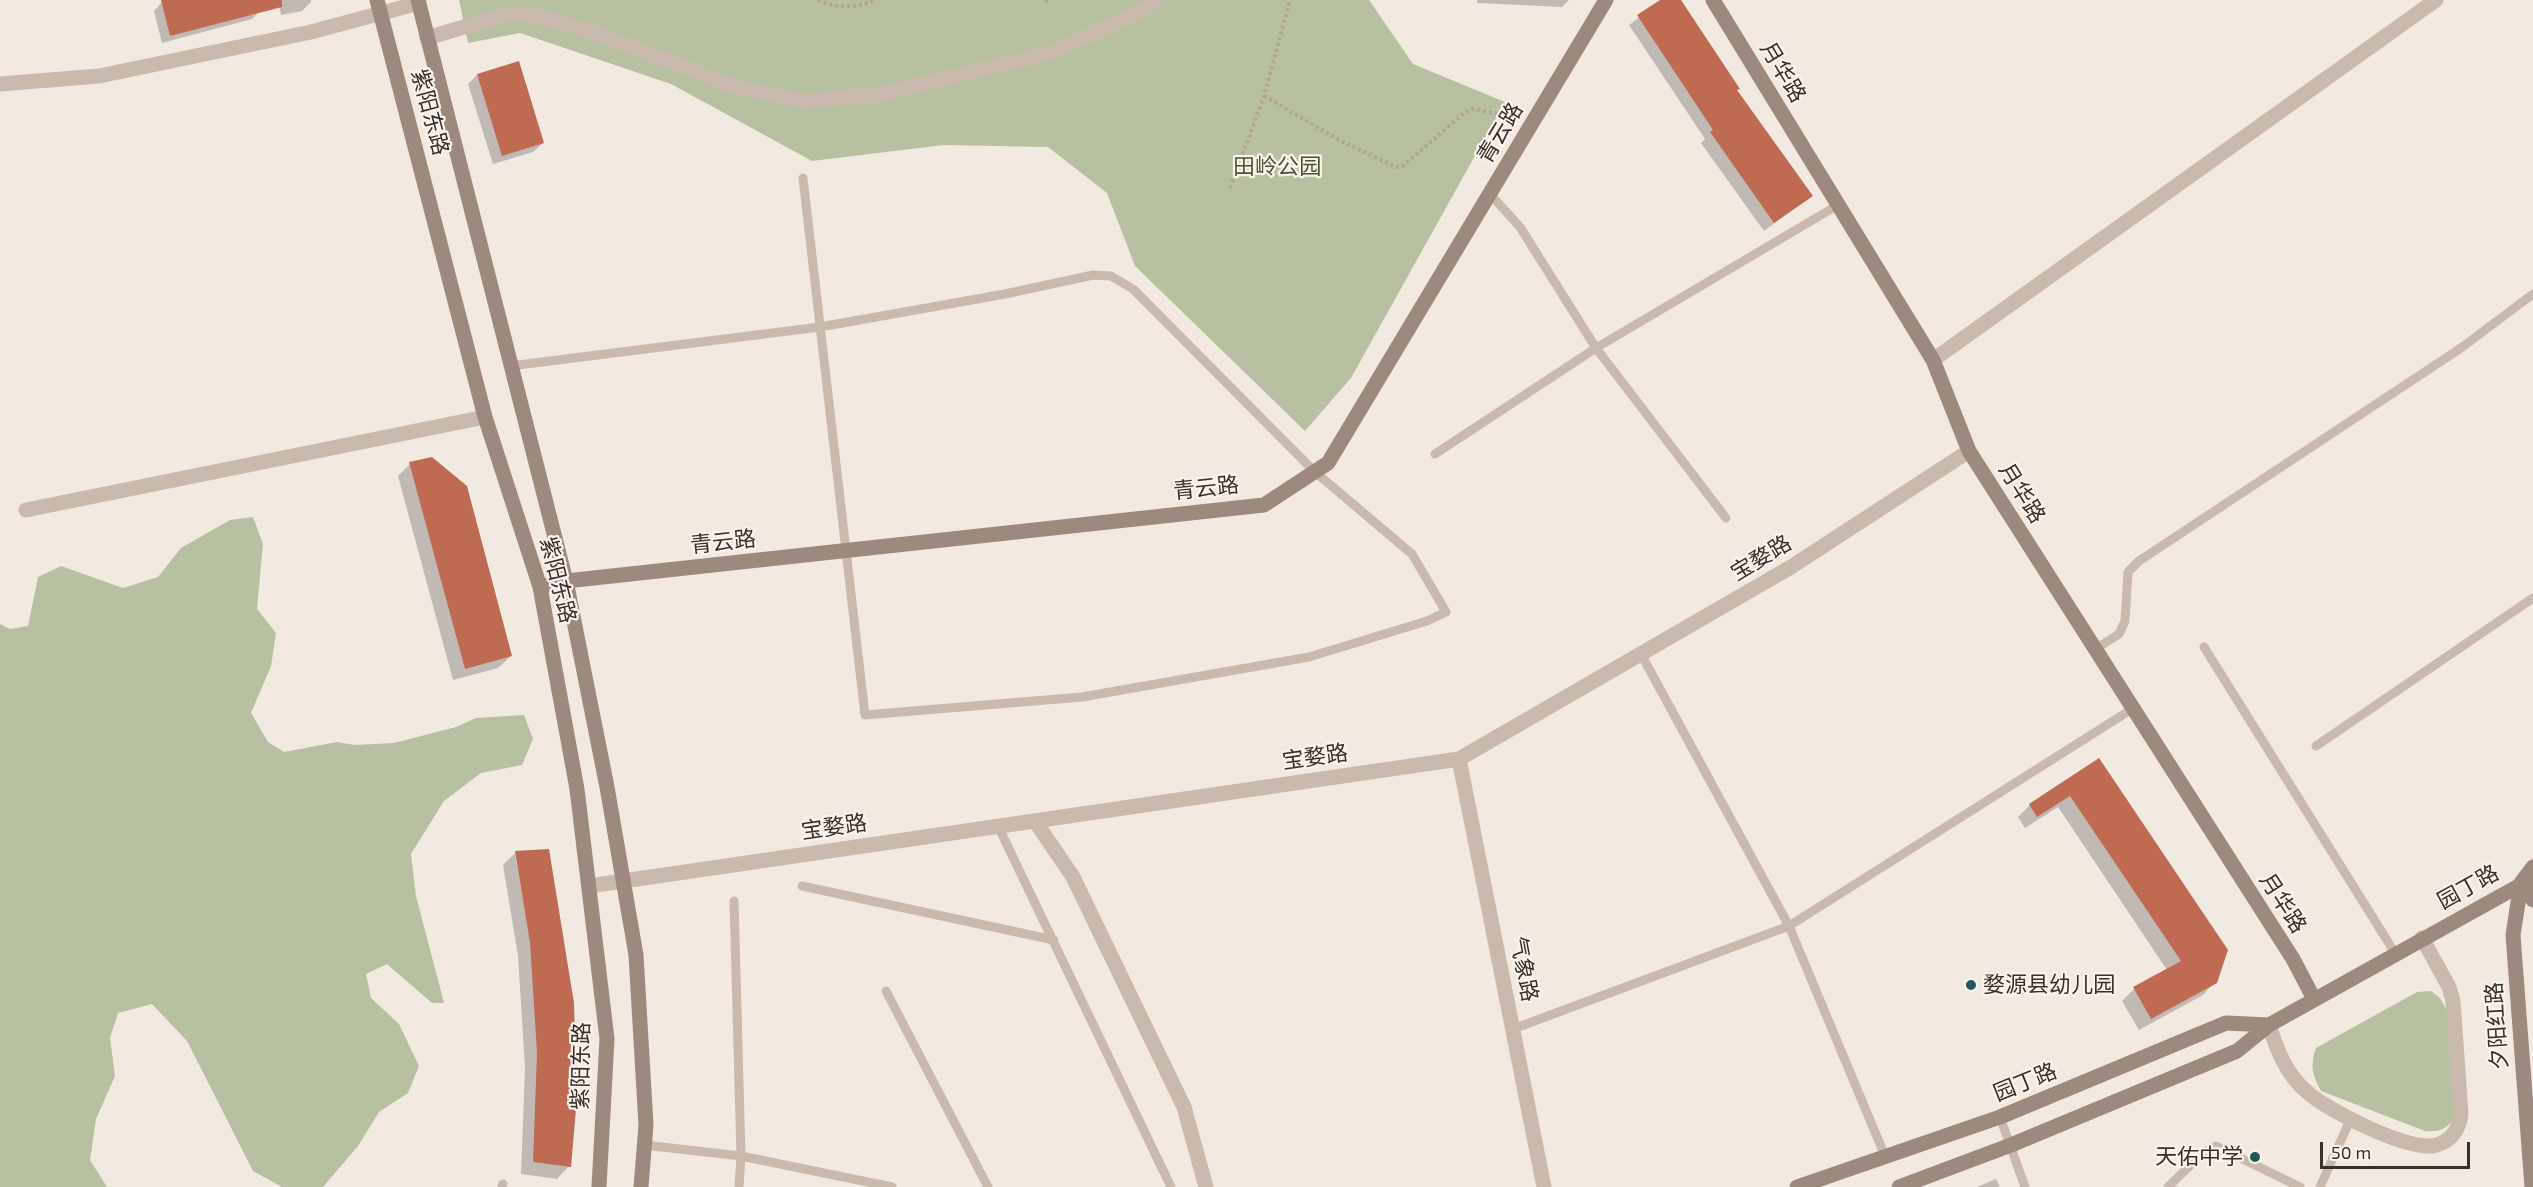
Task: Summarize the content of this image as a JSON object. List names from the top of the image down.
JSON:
{
  "streets": {
    "main road": [
      "月华路",
      "紫阳东路",
      "青云路",
      "园丁路",
      "夕阳红路"
    ],
    "street": ["宝婺路", "气象路"]
  },
  "crossings": [
    ["月华路", "宝婺路"],
    ["月华路", "园丁路"],
    ["紫阳东路", "青云路"],
    ["紫阳东路", "宝婺路"],
    ["宝婺路", "气象路"],
    ["园丁路", "夕阳红路"]
  ],
  "parks": ["田岭公园"],
  "places": ["婺源县幼儿园", "天佑中学"],
  "scale_bar": "50 m"
}
